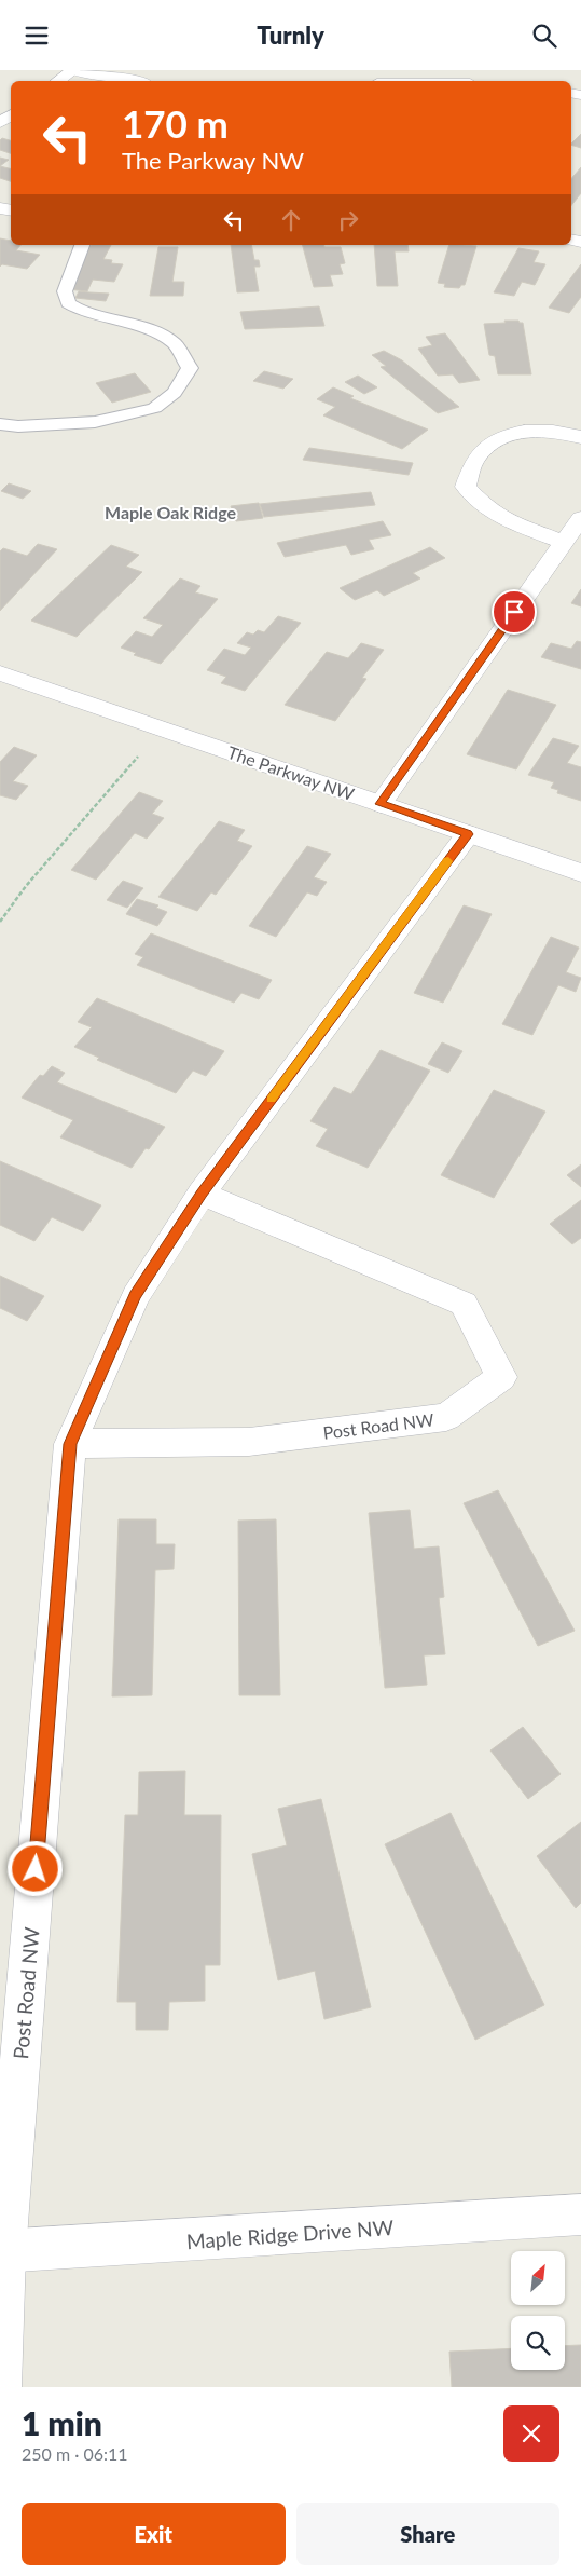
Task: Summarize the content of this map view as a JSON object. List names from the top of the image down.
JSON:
{
  "streets": {
    "street": ["The Parkway NW", "Post Road NW", "Maple Ridge Drive NW"]
  },
  "crossings": [
    ["The Parkway NW", "Post Road NW"],
    ["Post Road NW", "Maple Ridge Drive NW"]
  ],
  "districts": ["Maple Oak Ridge"],
  "north": "top right",
  "page": {
    "header": "Turnly",
    "turn": ["170 m", "The Parkway NW"],
    "heading": ["1 min", "250 m · 06:11"],
    "buttons": ["Exit", "Share"]
  }
}
